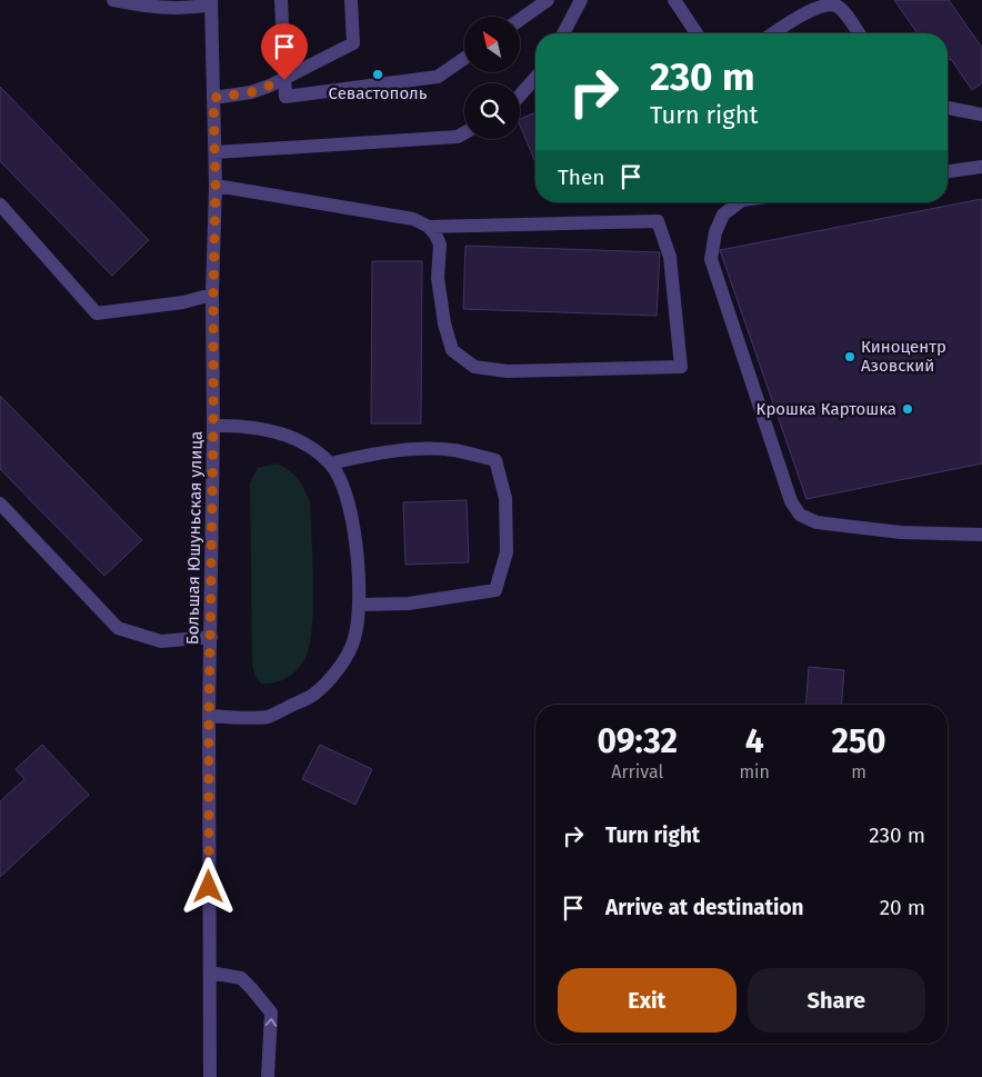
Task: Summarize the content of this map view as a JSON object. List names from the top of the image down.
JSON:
{
  "streets": {
    "street": ["Большая Юшуньская улица"]
  },
  "places": ["Севастополь", "Киноцентр Азовский", "Крошка Картошка"],
  "north": "top left",
  "page": {
    "turn": ["230 m", "Turn right"],
    "then": "Then",
    "eta": [
      "09:32",
      "Arrival",
      "4",
      "min",
      "250",
      "m"
    ],
    "list": [
      {
        "name": "Turn right",
        "value": "230 m"
      },
      {
        "name": "Arrive at destination",
        "value": "20 m"
      }
    ],
    "buttons": ["Exit", "Share"]
  }
}
